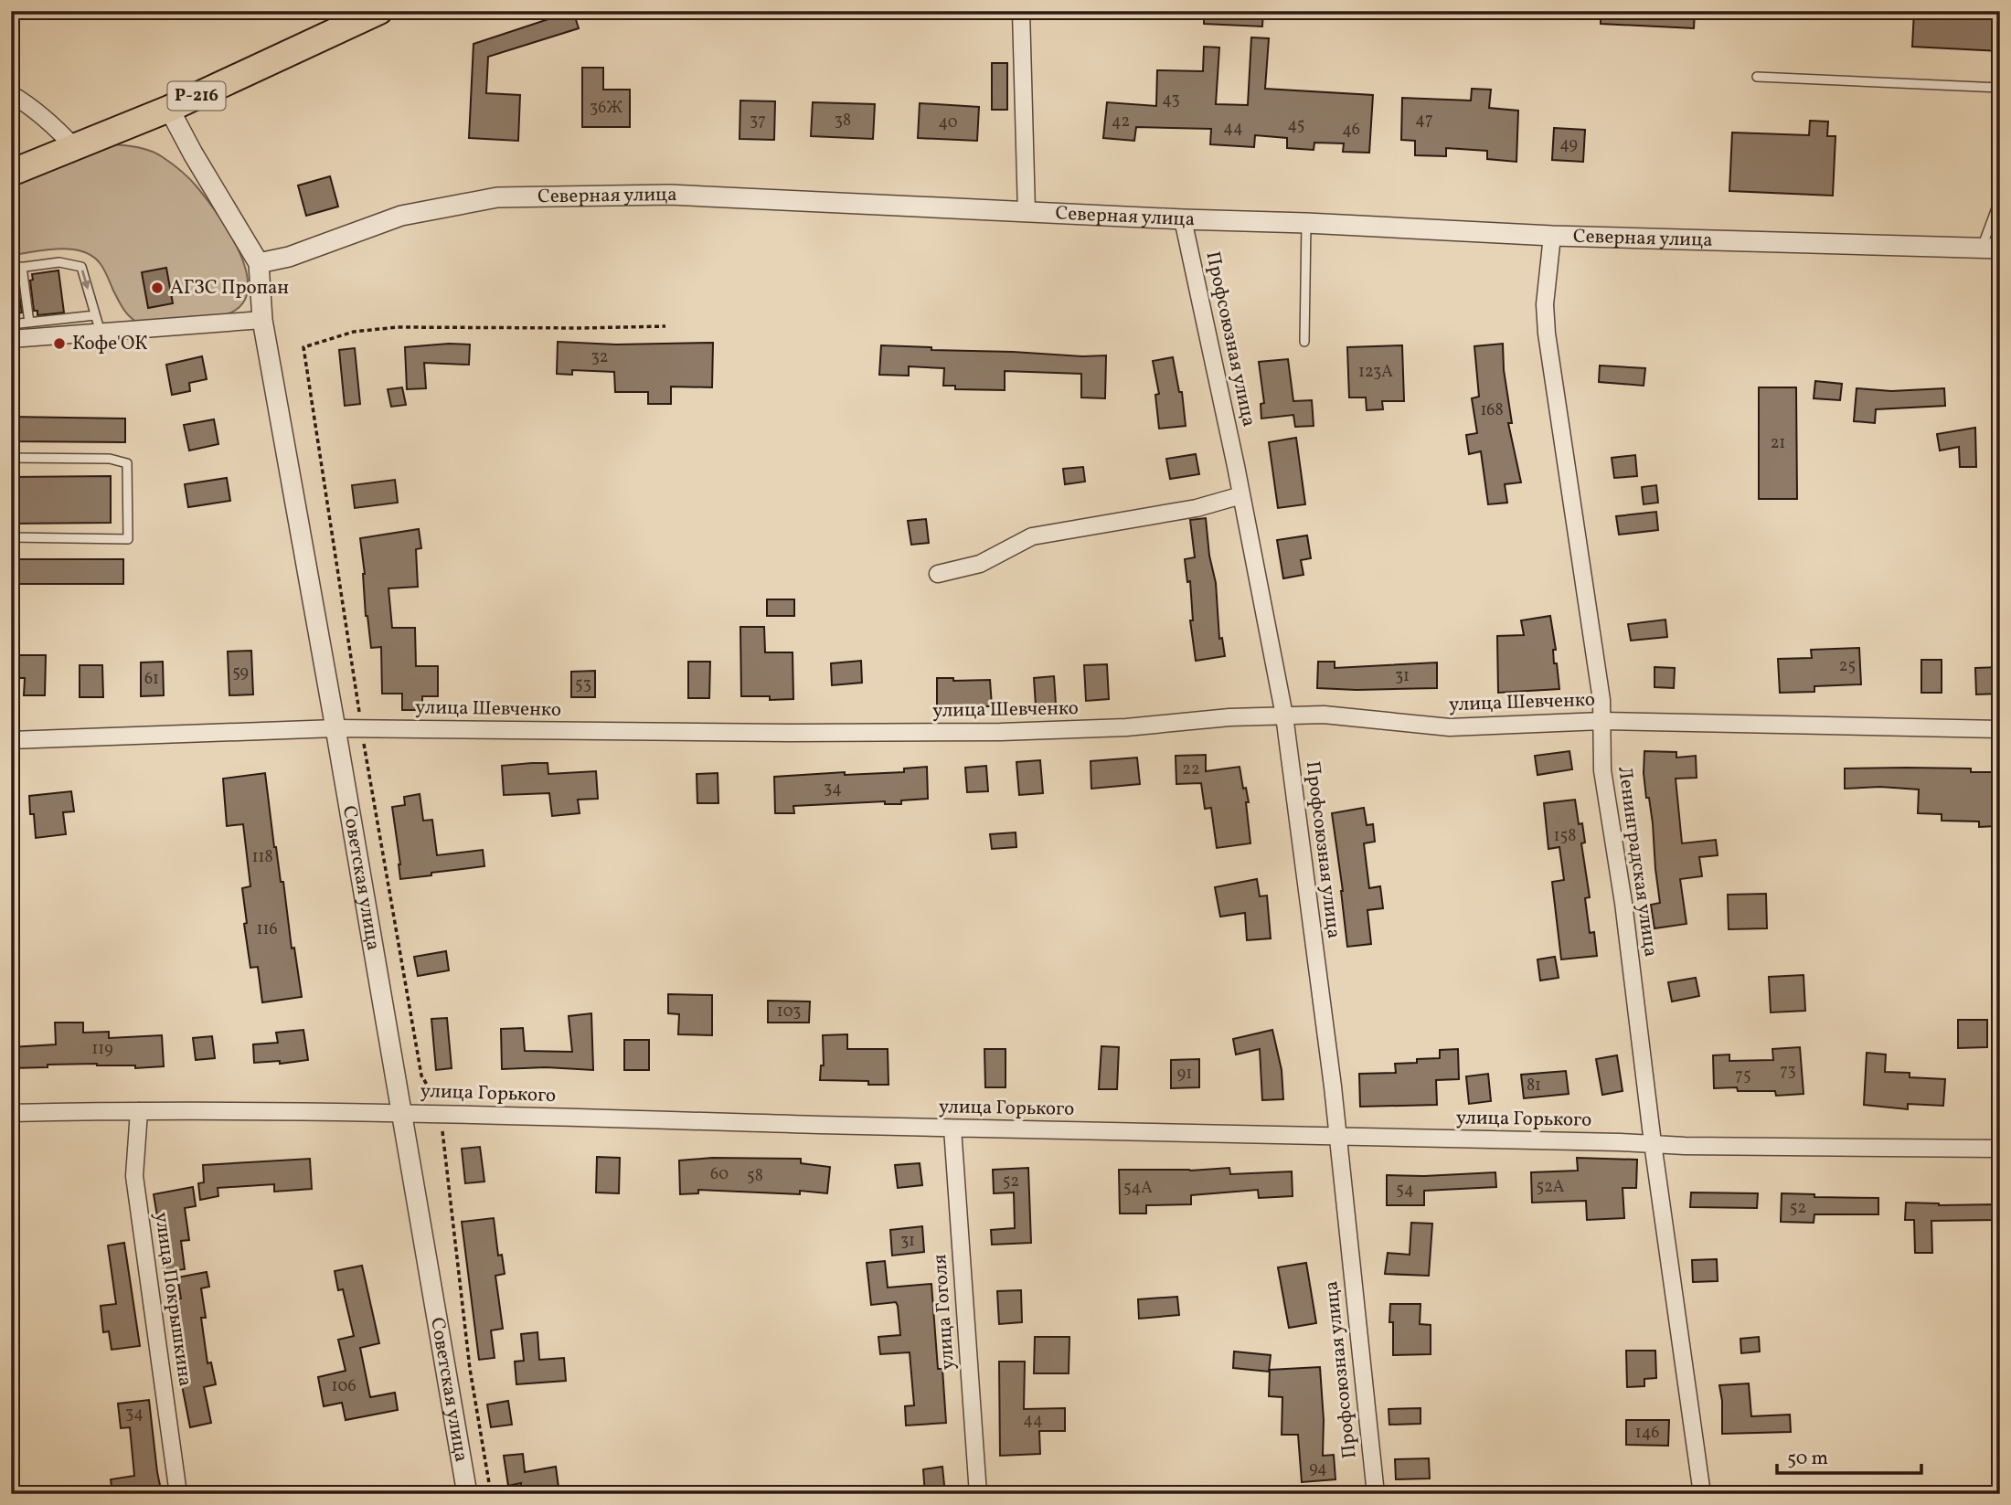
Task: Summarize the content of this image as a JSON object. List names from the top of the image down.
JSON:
{
  "streets": {
    "highway": ["Р-216"],
    "street": [
      "Северная улица",
      "Профсоюзная улица",
      "улица Шевченко",
      "Ленинградская улица",
      "Советская улица",
      "улица Горького",
      "улица Покрышкина",
      "улица Гоголя"
    ]
  },
  "crossings": [
    ["Северная улица", "Профсоюзная улица"],
    ["Северная улица", "Ленинградская улица"],
    ["Северная улица", "Советская улица"],
    ["Профсоюзная улица", "улица Шевченко"],
    ["Профсоюзная улица", "улица Горького"],
    ["улица Шевченко", "Ленинградская улица"],
    ["улица Шевченко", "Советская улица"],
    ["Ленинградская улица", "улица Горького"],
    ["Советская улица", "улица Горького"],
    ["улица Горького", "улица Покрышкина"],
    ["улица Горького", "улица Гоголя"]
  ],
  "places": ["АГЗС Пропан", "Кофе'ОК"],
  "house_numbers": [
    "43",
    "36Ж",
    "47",
    "37",
    "38",
    "42",
    "40",
    "45",
    "44",
    "46",
    "49",
    "32",
    "123А",
    "168",
    "21",
    "25",
    "59",
    "31",
    "61",
    "53",
    "22",
    "34",
    "158",
    "118",
    "116",
    "103",
    "119",
    "73",
    "91",
    "75",
    "81",
    "60",
    "58",
    "52",
    "52А",
    "54А",
    "54",
    "52",
    "31",
    "106",
    "34",
    "44",
    "146",
    "94"
  ],
  "scale_bar": "50 m"
}
